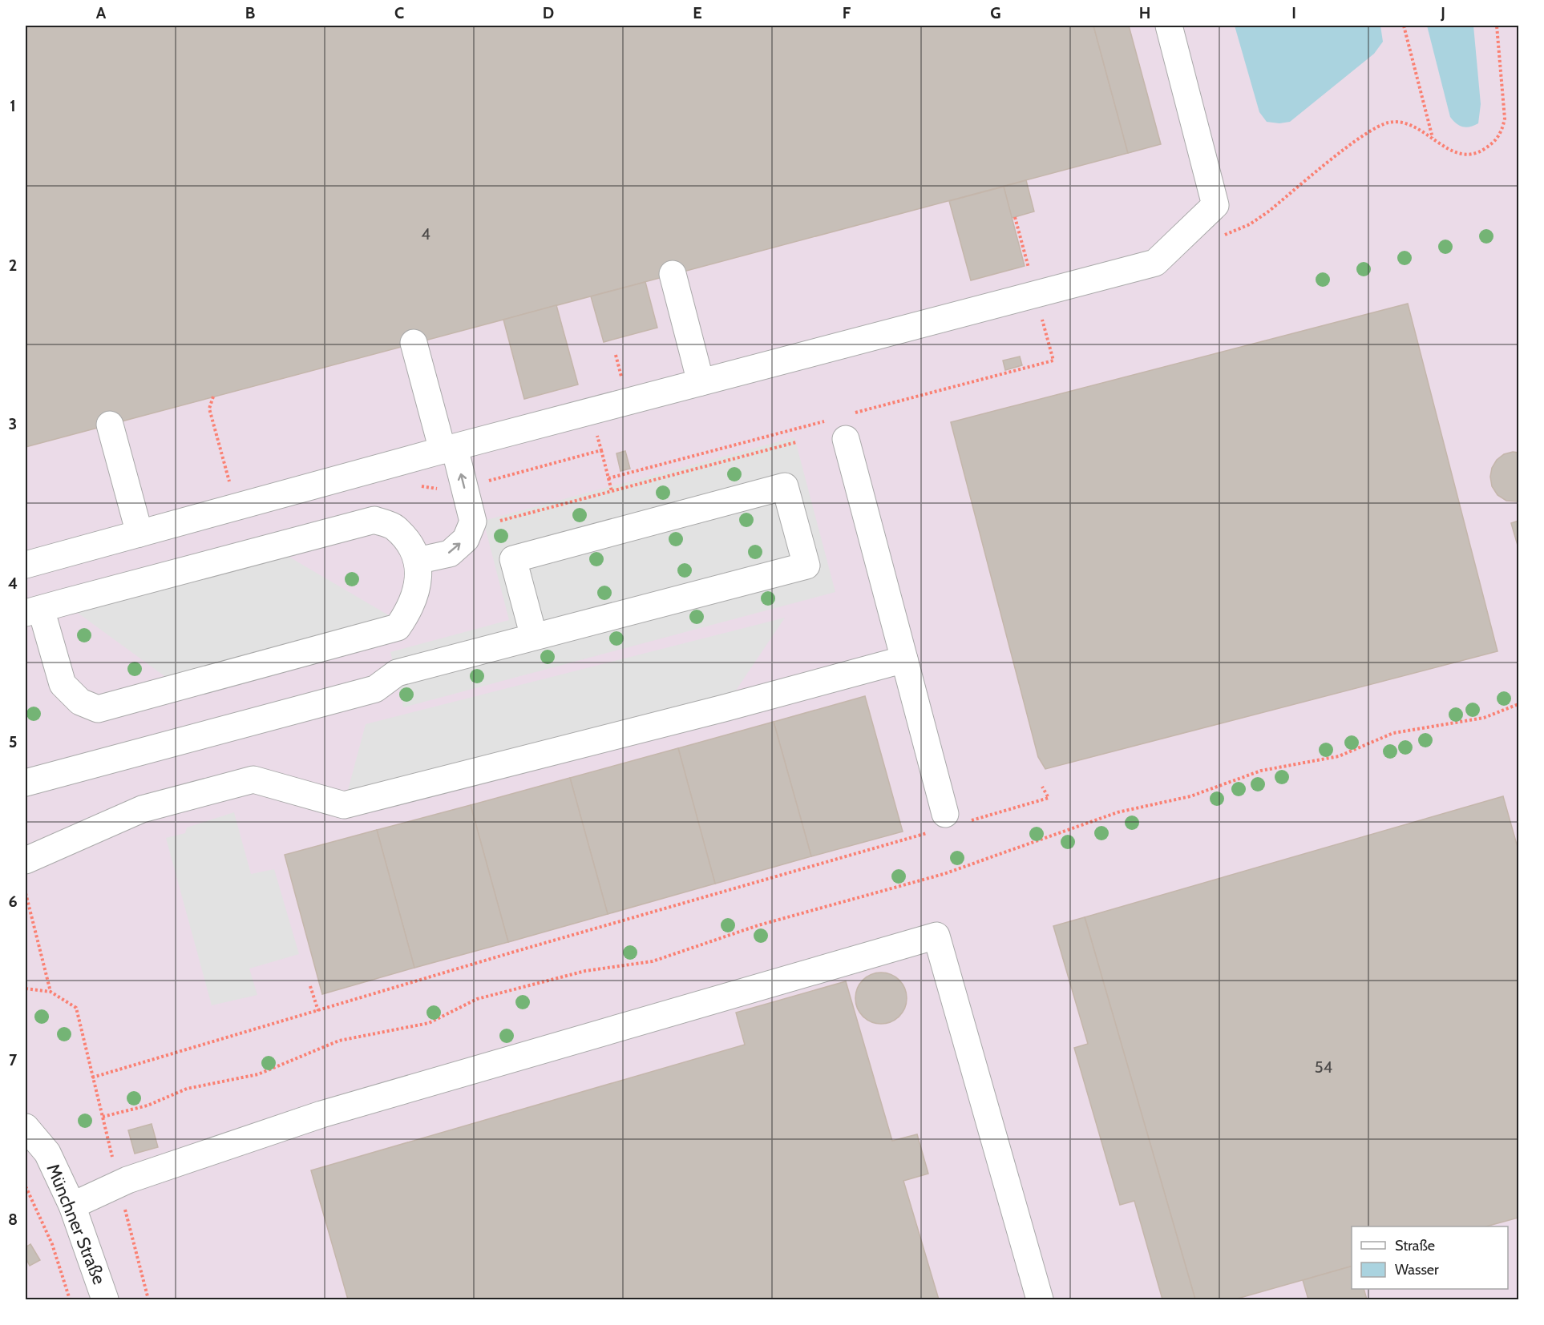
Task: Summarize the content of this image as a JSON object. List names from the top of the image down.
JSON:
{
  "streets": {
    "street": ["Münchner Straße"]
  },
  "house_numbers": ["4", "54"],
  "legend": ["Straße", "Wasser"],
  "grid": {
    "columns": [
      "A",
      "B",
      "C",
      "D",
      "E",
      "F",
      "G",
      "H",
      "I",
      "J"
    ],
    "rows": [
      "1",
      "2",
      "3",
      "4",
      "5",
      "6",
      "7",
      "8"
    ]
  }
}
